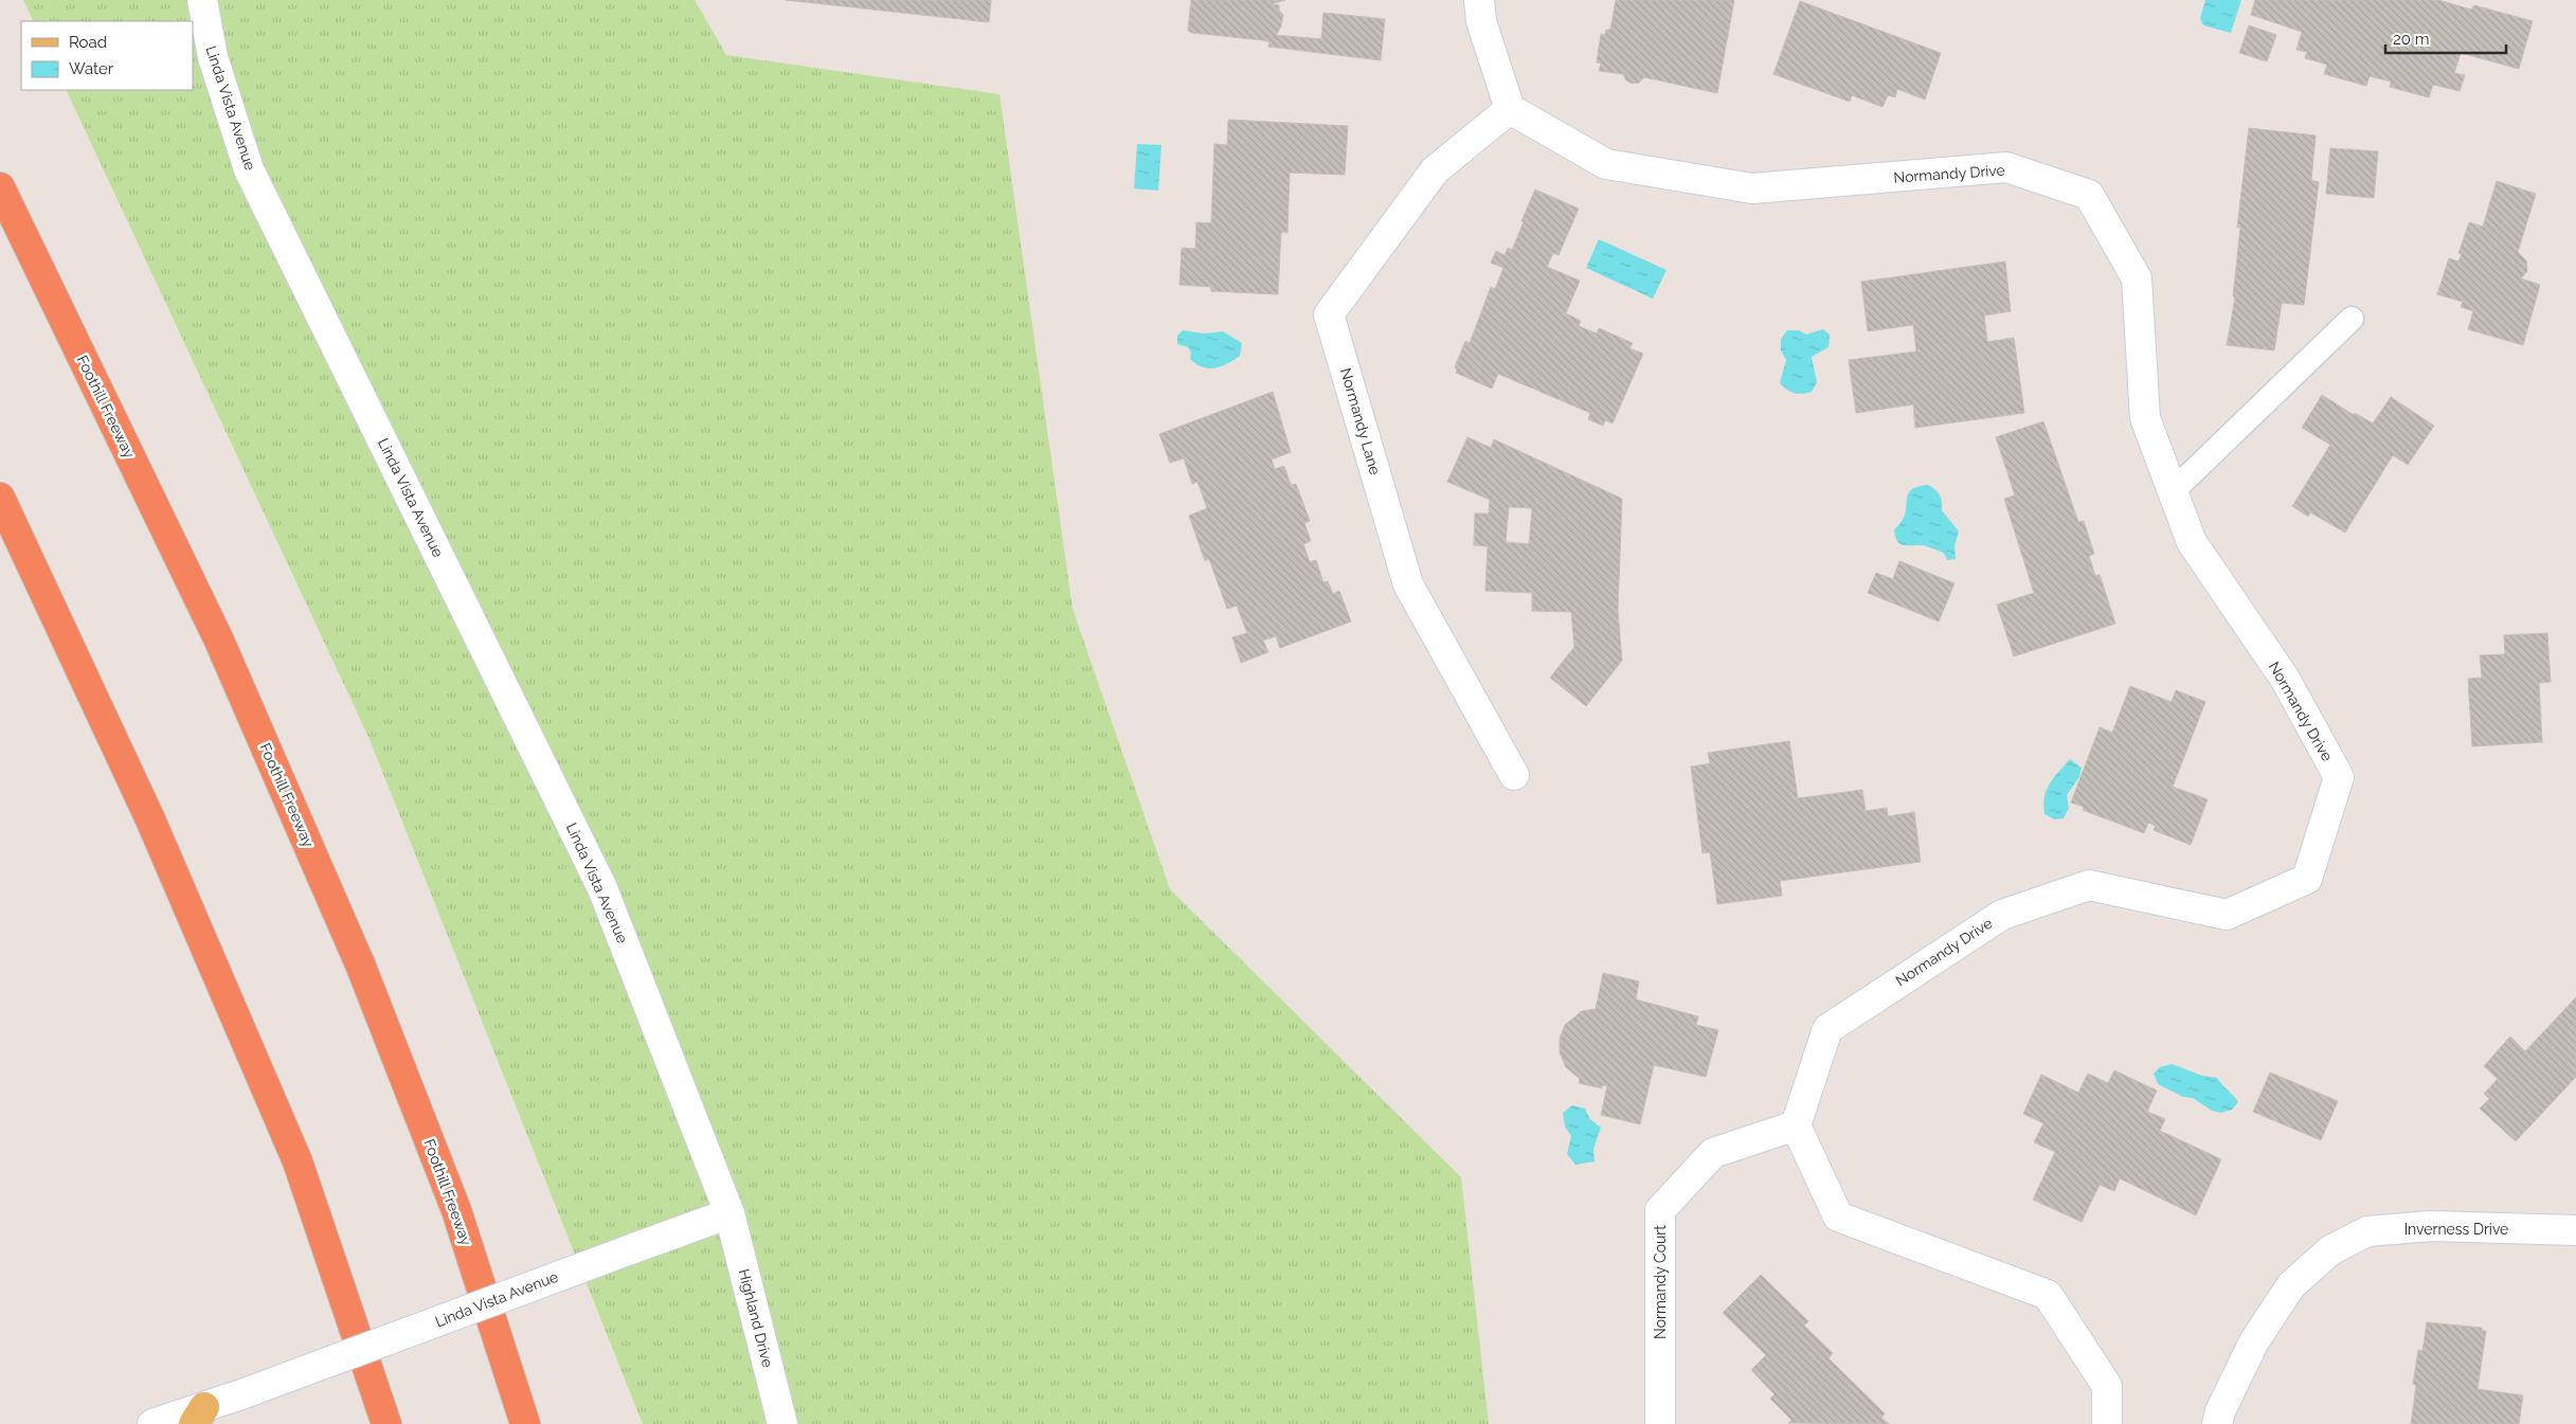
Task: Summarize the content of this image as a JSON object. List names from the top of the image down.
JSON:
{
  "streets": {
    "highway": ["Foothill Freeway"],
    "street": [
      "Linda Vista Avenue",
      "Normandy Drive",
      "Normandy Lane",
      "Inverness Drive",
      "Normandy Court",
      "Highland Drive"
    ]
  },
  "crossings": [
    ["Linda Vista Avenue", "Highland Drive"],
    ["Normandy Drive", "Normandy Lane"],
    ["Normandy Drive", "Normandy Court"]
  ],
  "legend": ["Road", "Water"],
  "scale_bar": "20 m"
}
